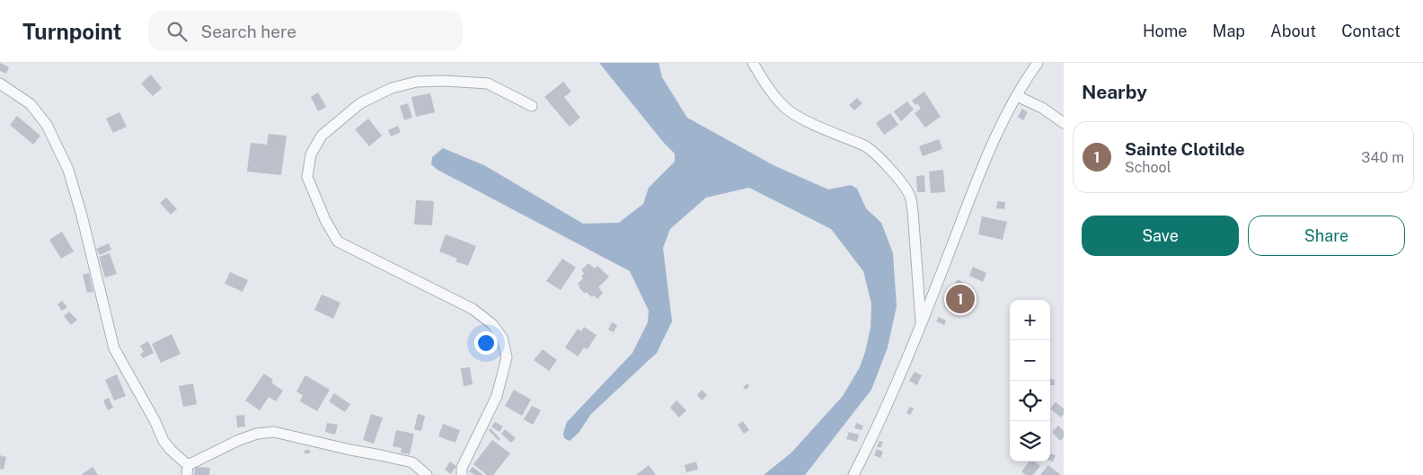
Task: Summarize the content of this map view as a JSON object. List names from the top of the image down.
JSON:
{
  "page": {
    "header": "Turnpoint",
    "search": "Search here",
    "nav": [
      "Home",
      "Map",
      "About",
      "Contact"
    ],
    "heading": "Nearby",
    "list": [
      {
        "mark": "1",
        "name": "Sainte Clotilde",
        "note": "School",
        "value": "340 m"
      }
    ],
    "buttons": ["Save", "Share"],
    "pins": "1",
    "map_buttons": ["+", "−"]
  }
}
